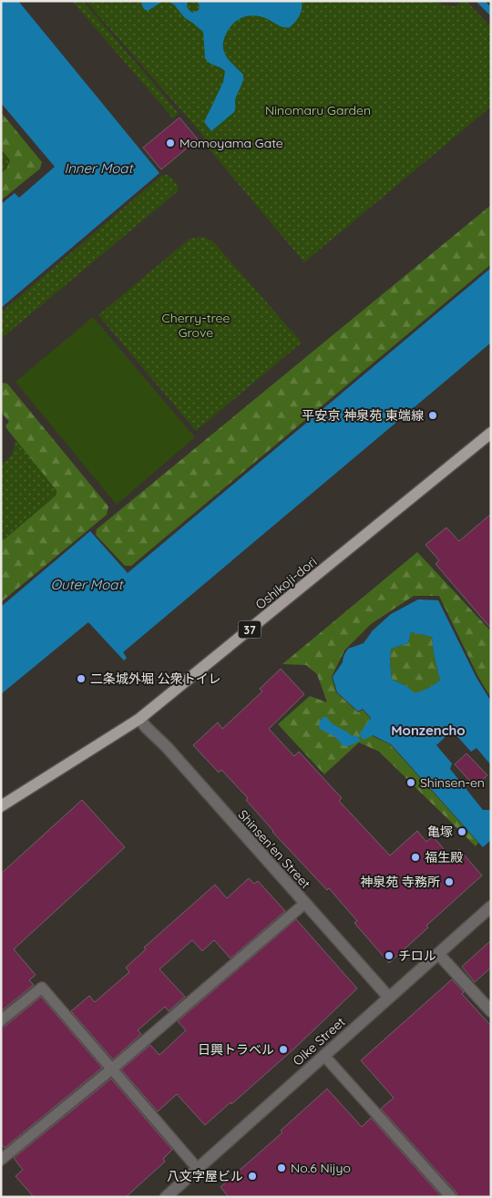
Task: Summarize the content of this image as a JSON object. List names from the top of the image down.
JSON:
{
  "streets": {
    "main road": ["Oshikoji-dori", "37"],
    "street": ["Shinsen'en Street", "Oike Street"]
  },
  "crossings": [
    ["Oshikoji-dori", "Shinsen'en Street"],
    ["Shinsen'en Street", "Oike Street"]
  ],
  "districts": ["Monzencho"],
  "water": ["Inner Moat", "Outer Moat"],
  "parks": ["Ninomaru Garden", "Cherry-tree Grove"],
  "places": [
    "Momoyama Gate",
    "平安京 神泉苑 東端線",
    "二条城外堀 公衆トイレ",
    "Shinsen-en",
    "亀塚",
    "福生殿",
    "神泉苑 寺務所",
    "チロル",
    "日興トラベル",
    "No.6 Nijyo",
    "八文字屋ビル"
  ]
}
